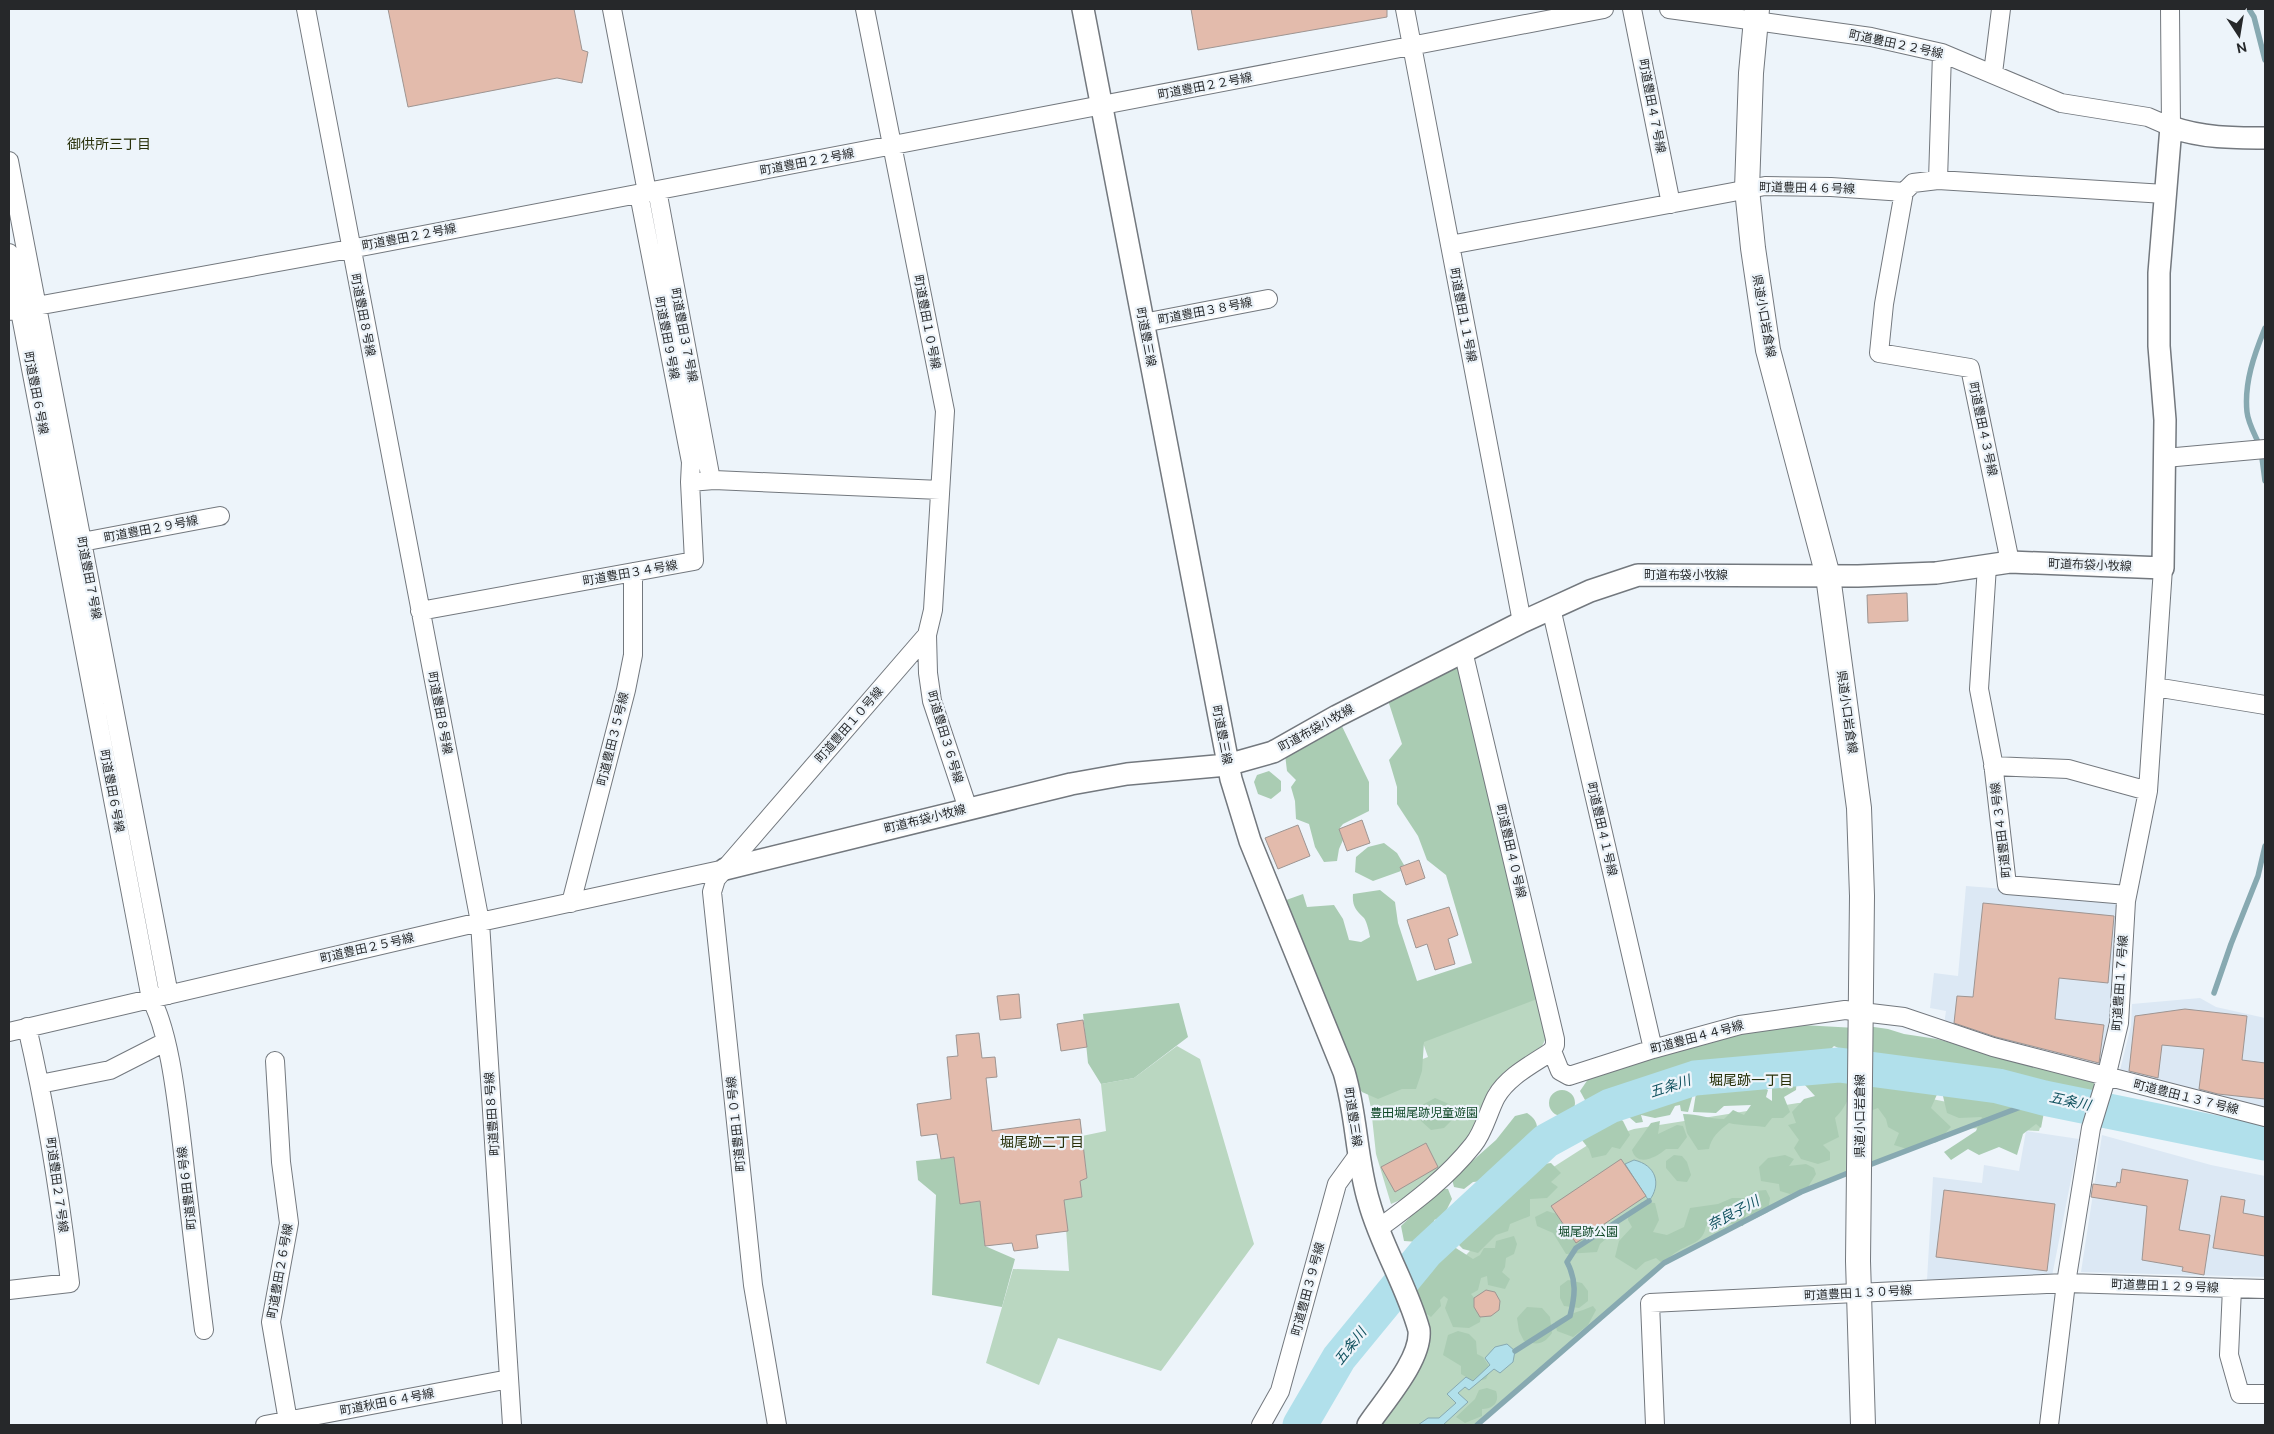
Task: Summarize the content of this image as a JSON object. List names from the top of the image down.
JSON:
{
  "streets": {
    "main road": ["県道小口岩倉線"],
    "street": [
      "町道豊田２２号線",
      "町道豊田４７号線",
      "町道豊田４６号線",
      "町道豊田３８号線",
      "町道豊田８号線",
      "町道豊田１１号線",
      "町道豊田１０号線",
      "町道豊田３７号線",
      "町道豊三線",
      "町道豊田９号線",
      "町道豊田６号線",
      "町道豊田４３号線",
      "町道豊田２９号線",
      "町道布袋小牧線",
      "町道豊田３４号線",
      "町道豊田７号線",
      "町道豊田３６号線",
      "町道豊田３５号線",
      "町道豊田４１号線",
      "町道豊田４０号線",
      "町道豊田２５号線",
      "町道豊田１７号線",
      "町道豊田４４号線",
      "町道豊田１３７号線",
      "町道豊田２７号線",
      "町道豊田２６号線",
      "町道豊田１２９号線",
      "町道豊田３９号線",
      "町道豊田１３０号線",
      "町道秋田６４号線"
    ]
  },
  "crossings": [
    ["町道豊田２２号線", "町道豊田８号線"],
    ["町道豊田２２号線", "町道豊田１１号線"],
    ["町道豊田２２号線", "県道小口岩倉線"],
    ["町道豊田２２号線", "町道豊田１０号線"],
    ["町道豊田２２号線", "町道豊田３７号線"],
    ["町道豊田２２号線", "町道豊三線"],
    ["町道豊田２２号線", "町道豊田９号線"],
    ["町道豊田２２号線", "町道豊田６号線"],
    ["町道豊田２２号線", "町道豊田７号線"],
    ["町道豊田４７号線", "町道豊田４６号線"],
    ["町道豊田４６号線", "町道豊田１１号線"],
    ["町道豊田４６号線", "県道小口岩倉線"],
    ["町道豊田４６号線", "町道豊田４３号線"],
    ["町道豊田３８号線", "町道豊三線"],
    ["町道豊田８号線", "町道豊田３４号線"],
    ["町道豊田８号線", "町道豊田２５号線"],
    ["町道豊田８号線", "町道秋田６４号線"],
    ["町道豊田１１号線", "町道布袋小牧線"],
    ["県道小口岩倉線", "町道布袋小牧線"],
    ["県道小口岩倉線", "町道豊田４４号線"],
    ["県道小口岩倉線", "町道豊田１３０号線"],
    ["町道豊田１０号線", "町道布袋小牧線"],
    ["町道豊田１０号線", "町道豊田３６号線"],
    ["町道豊田１０号線", "町道豊田２５号線"],
    ["町道豊田３７号線", "町道豊田９号線"],
    ["町道豊三線", "町道布袋小牧線"],
    ["町道豊三線", "町道豊田３９号線"],
    ["町道豊田９号線", "町道豊田３４号線"],
    ["町道豊田６号線", "町道豊田７号線"],
    ["町道豊田６号線", "町道豊田２５号線"],
    ["町道豊田４３号線", "町道布袋小牧線"],
    ["町道豊田４３号線", "町道豊田１７号線"],
    ["町道豊田２９号線", "町道豊田７号線"],
    ["町道布袋小牧線", "町道豊田３６号線"],
    ["町道布袋小牧線", "町道豊田４１号線"],
    ["町道布袋小牧線", "町道豊田４０号線"],
    ["町道布袋小牧線", "町道豊田２５号線"],
    ["町道布袋小牧線", "町道豊田１７号線"],
    ["町道豊田３４号線", "町道豊田３５号線"],
    ["町道豊田７号線", "町道豊田２５号線"],
    ["町道豊田３５号線", "町道豊田２５号線"],
    ["町道豊田４１号線", "町道豊田４４号線"],
    ["町道豊田４０号線", "町道豊田４４号線"],
    ["町道豊田２５号線", "町道豊田２７号線"],
    ["町道豊田１７号線", "町道豊田４４号線"],
    ["町道豊田１７号線", "町道豊田１３７号線"],
    ["町道豊田１７号線", "町道豊田１２９号線"],
    ["町道豊田１７号線", "町道豊田１３０号線"],
    ["町道豊田４４号線", "町道豊田１３７号線"],
    ["町道豊田２６号線", "町道秋田６４号線"],
    ["町道豊田１２９号線", "町道豊田１３０号線"]
  ],
  "districts": ["御供所三丁目", "堀尾跡一丁目", "堀尾跡二丁目"],
  "water": ["五条川", "奈良子川"],
  "parks": ["豊田堀尾跡児童遊園", "堀尾跡公園"],
  "north": "bottom"
}
